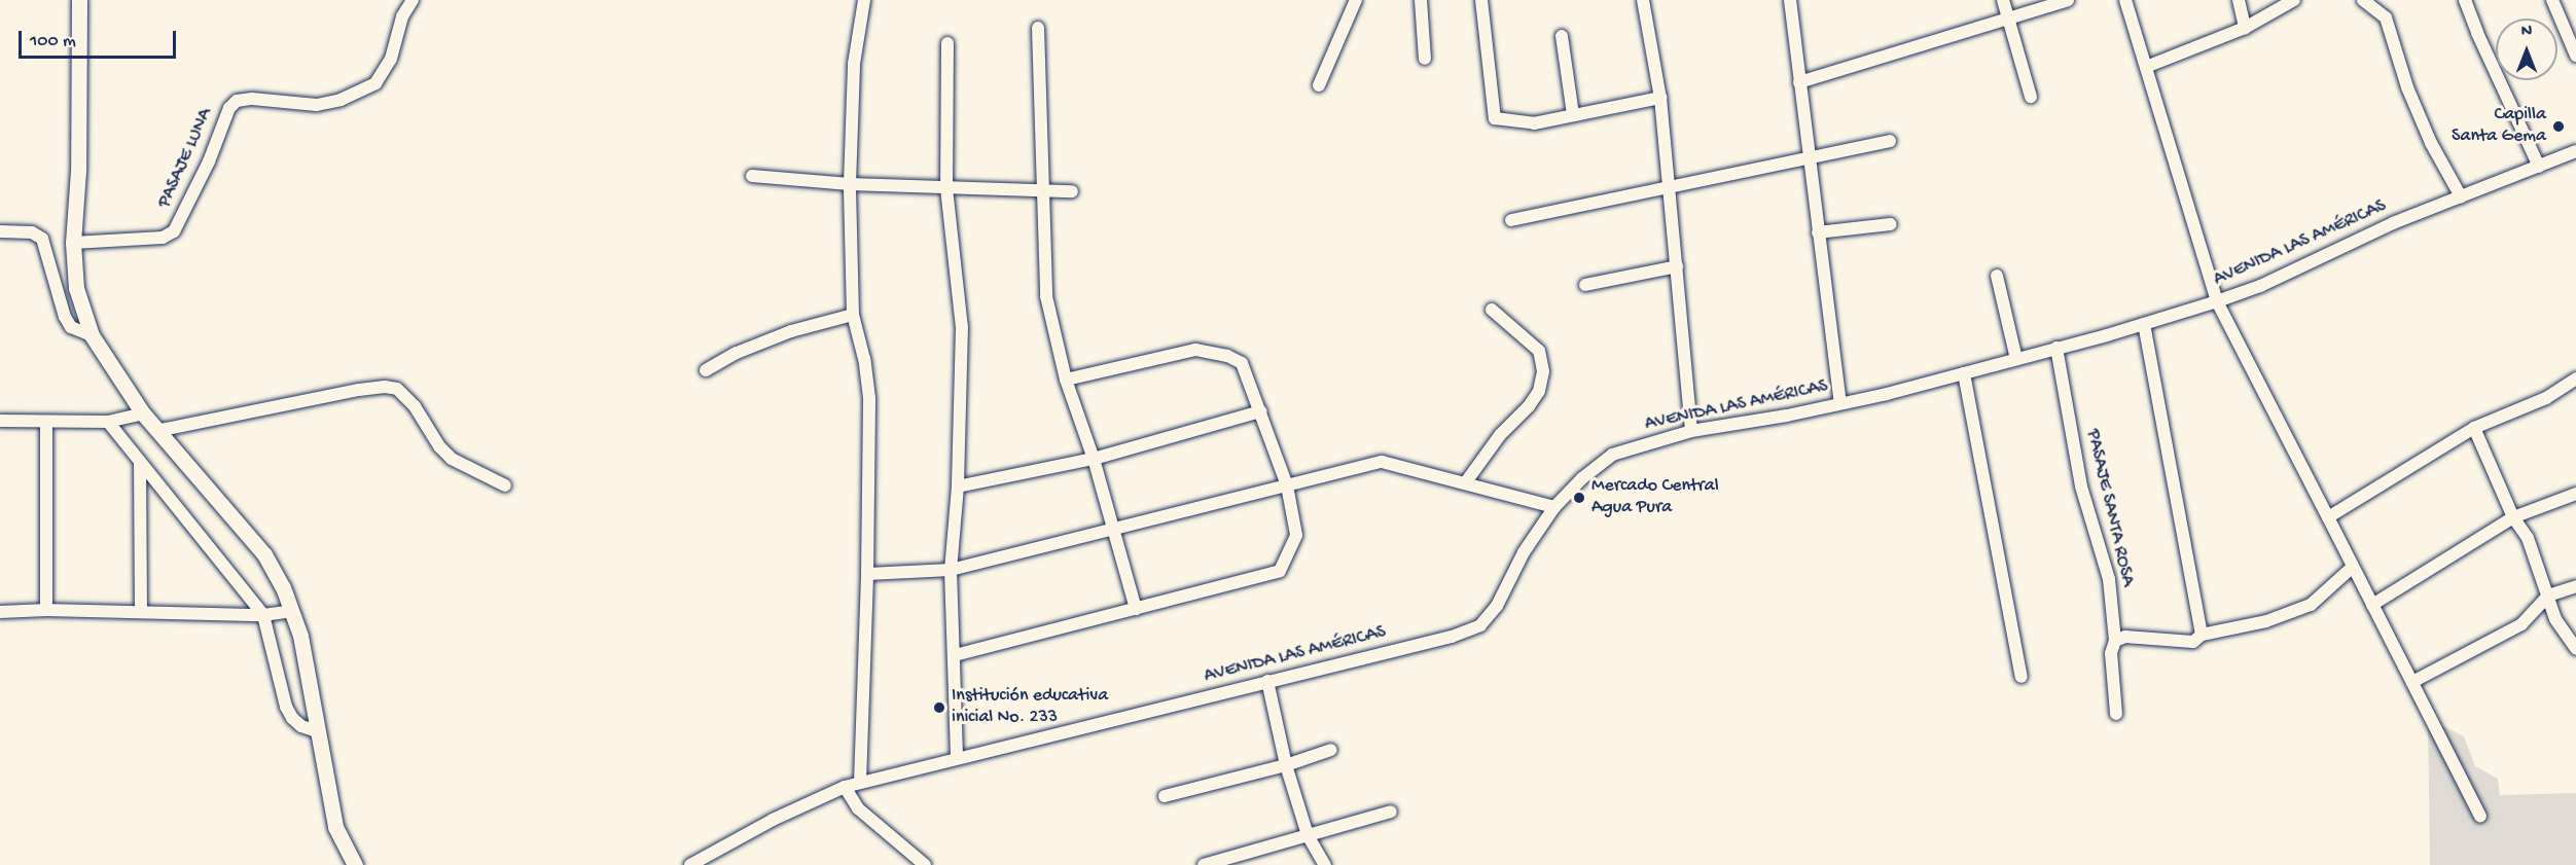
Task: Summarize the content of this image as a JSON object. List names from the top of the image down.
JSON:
{
  "streets": {
    "street": ["PASAJE LUNA", "AVENIDA LAS AMÉRICAS", "PASAJE SANTA ROSA"]
  },
  "crossings": [
    ["AVENIDA LAS AMÉRICAS", "PASAJE SANTA ROSA"]
  ],
  "places": ["Capilla Santa Gema", "Mercado Central Agua Pura", "Institución educativa inicial No. 233"],
  "scale_bar": "100 m",
  "north": "top"
}
